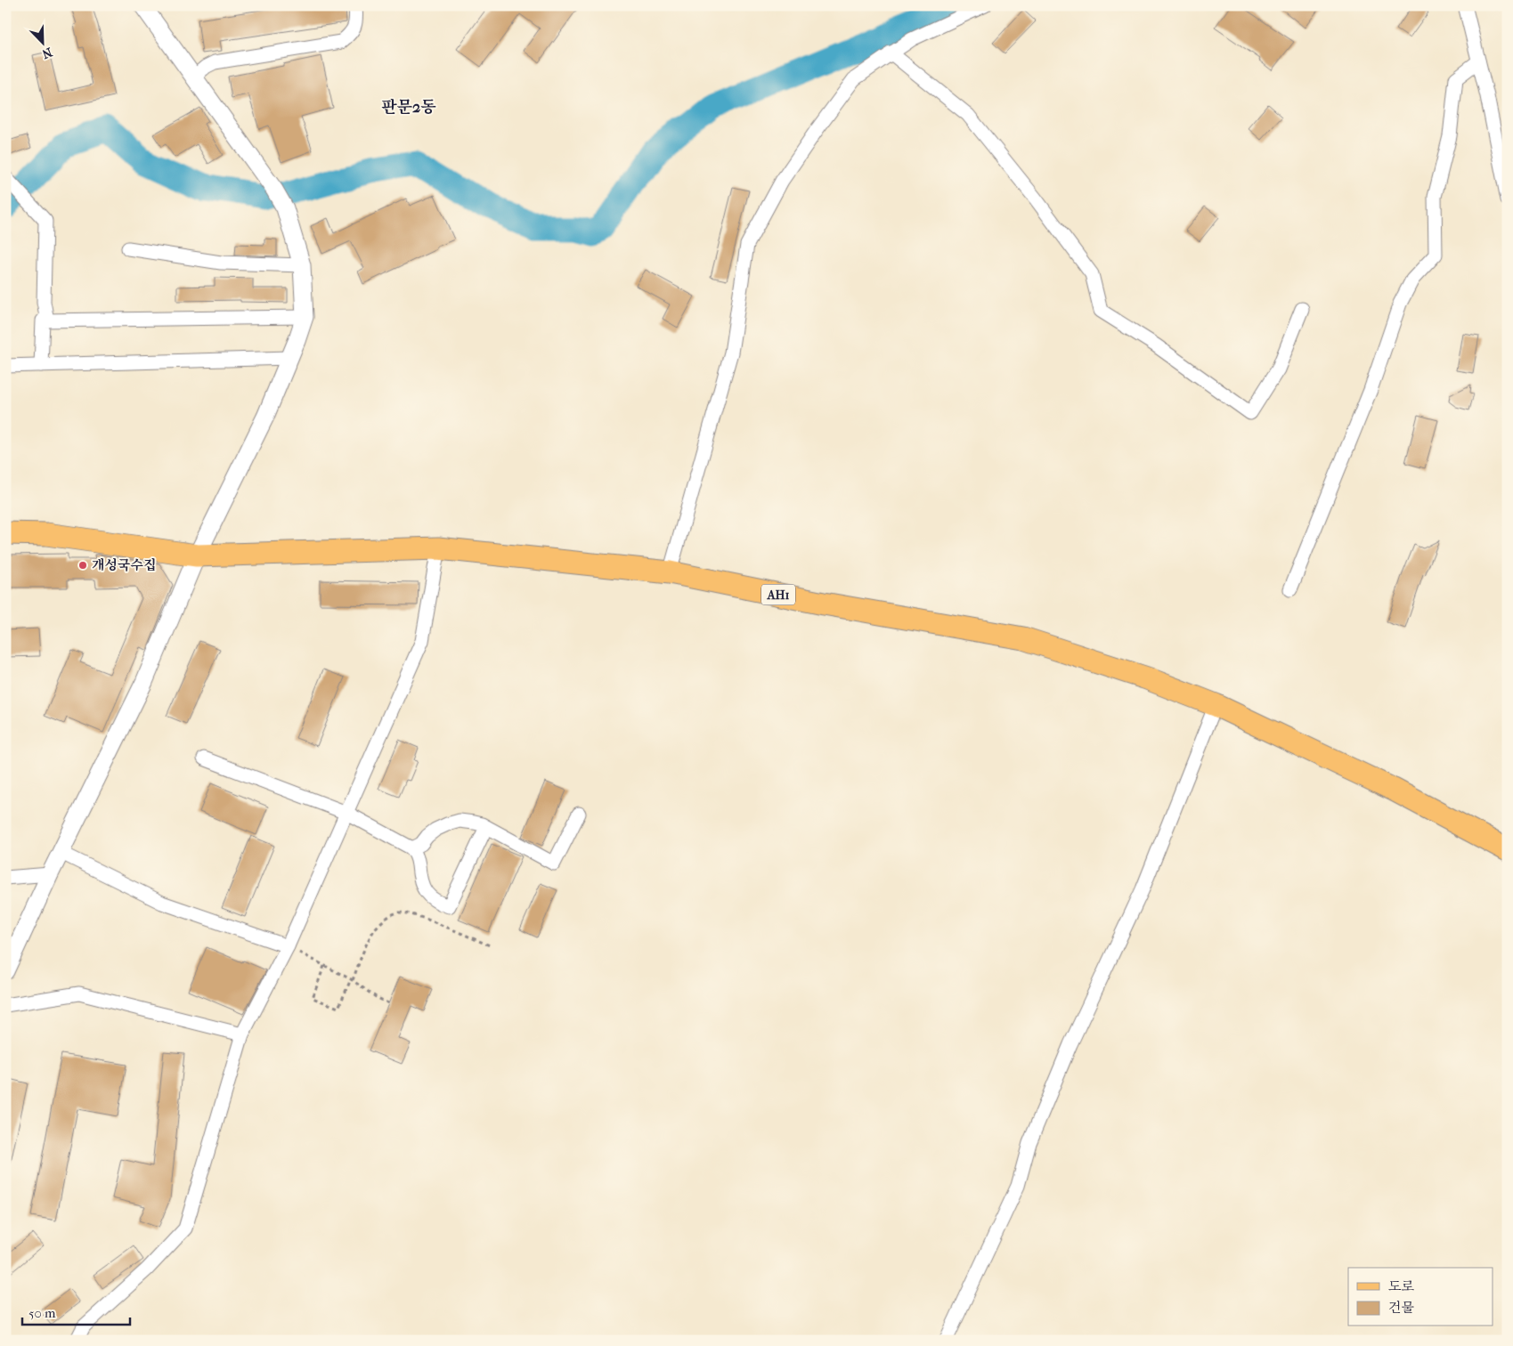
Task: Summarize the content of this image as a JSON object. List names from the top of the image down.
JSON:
{
  "streets": {
    "main road": ["AH1"]
  },
  "districts": ["판문2동"],
  "places": ["개성국수집"],
  "legend": ["도로", "건물"],
  "scale_bar": "50 m",
  "north": "bottom right"
}
